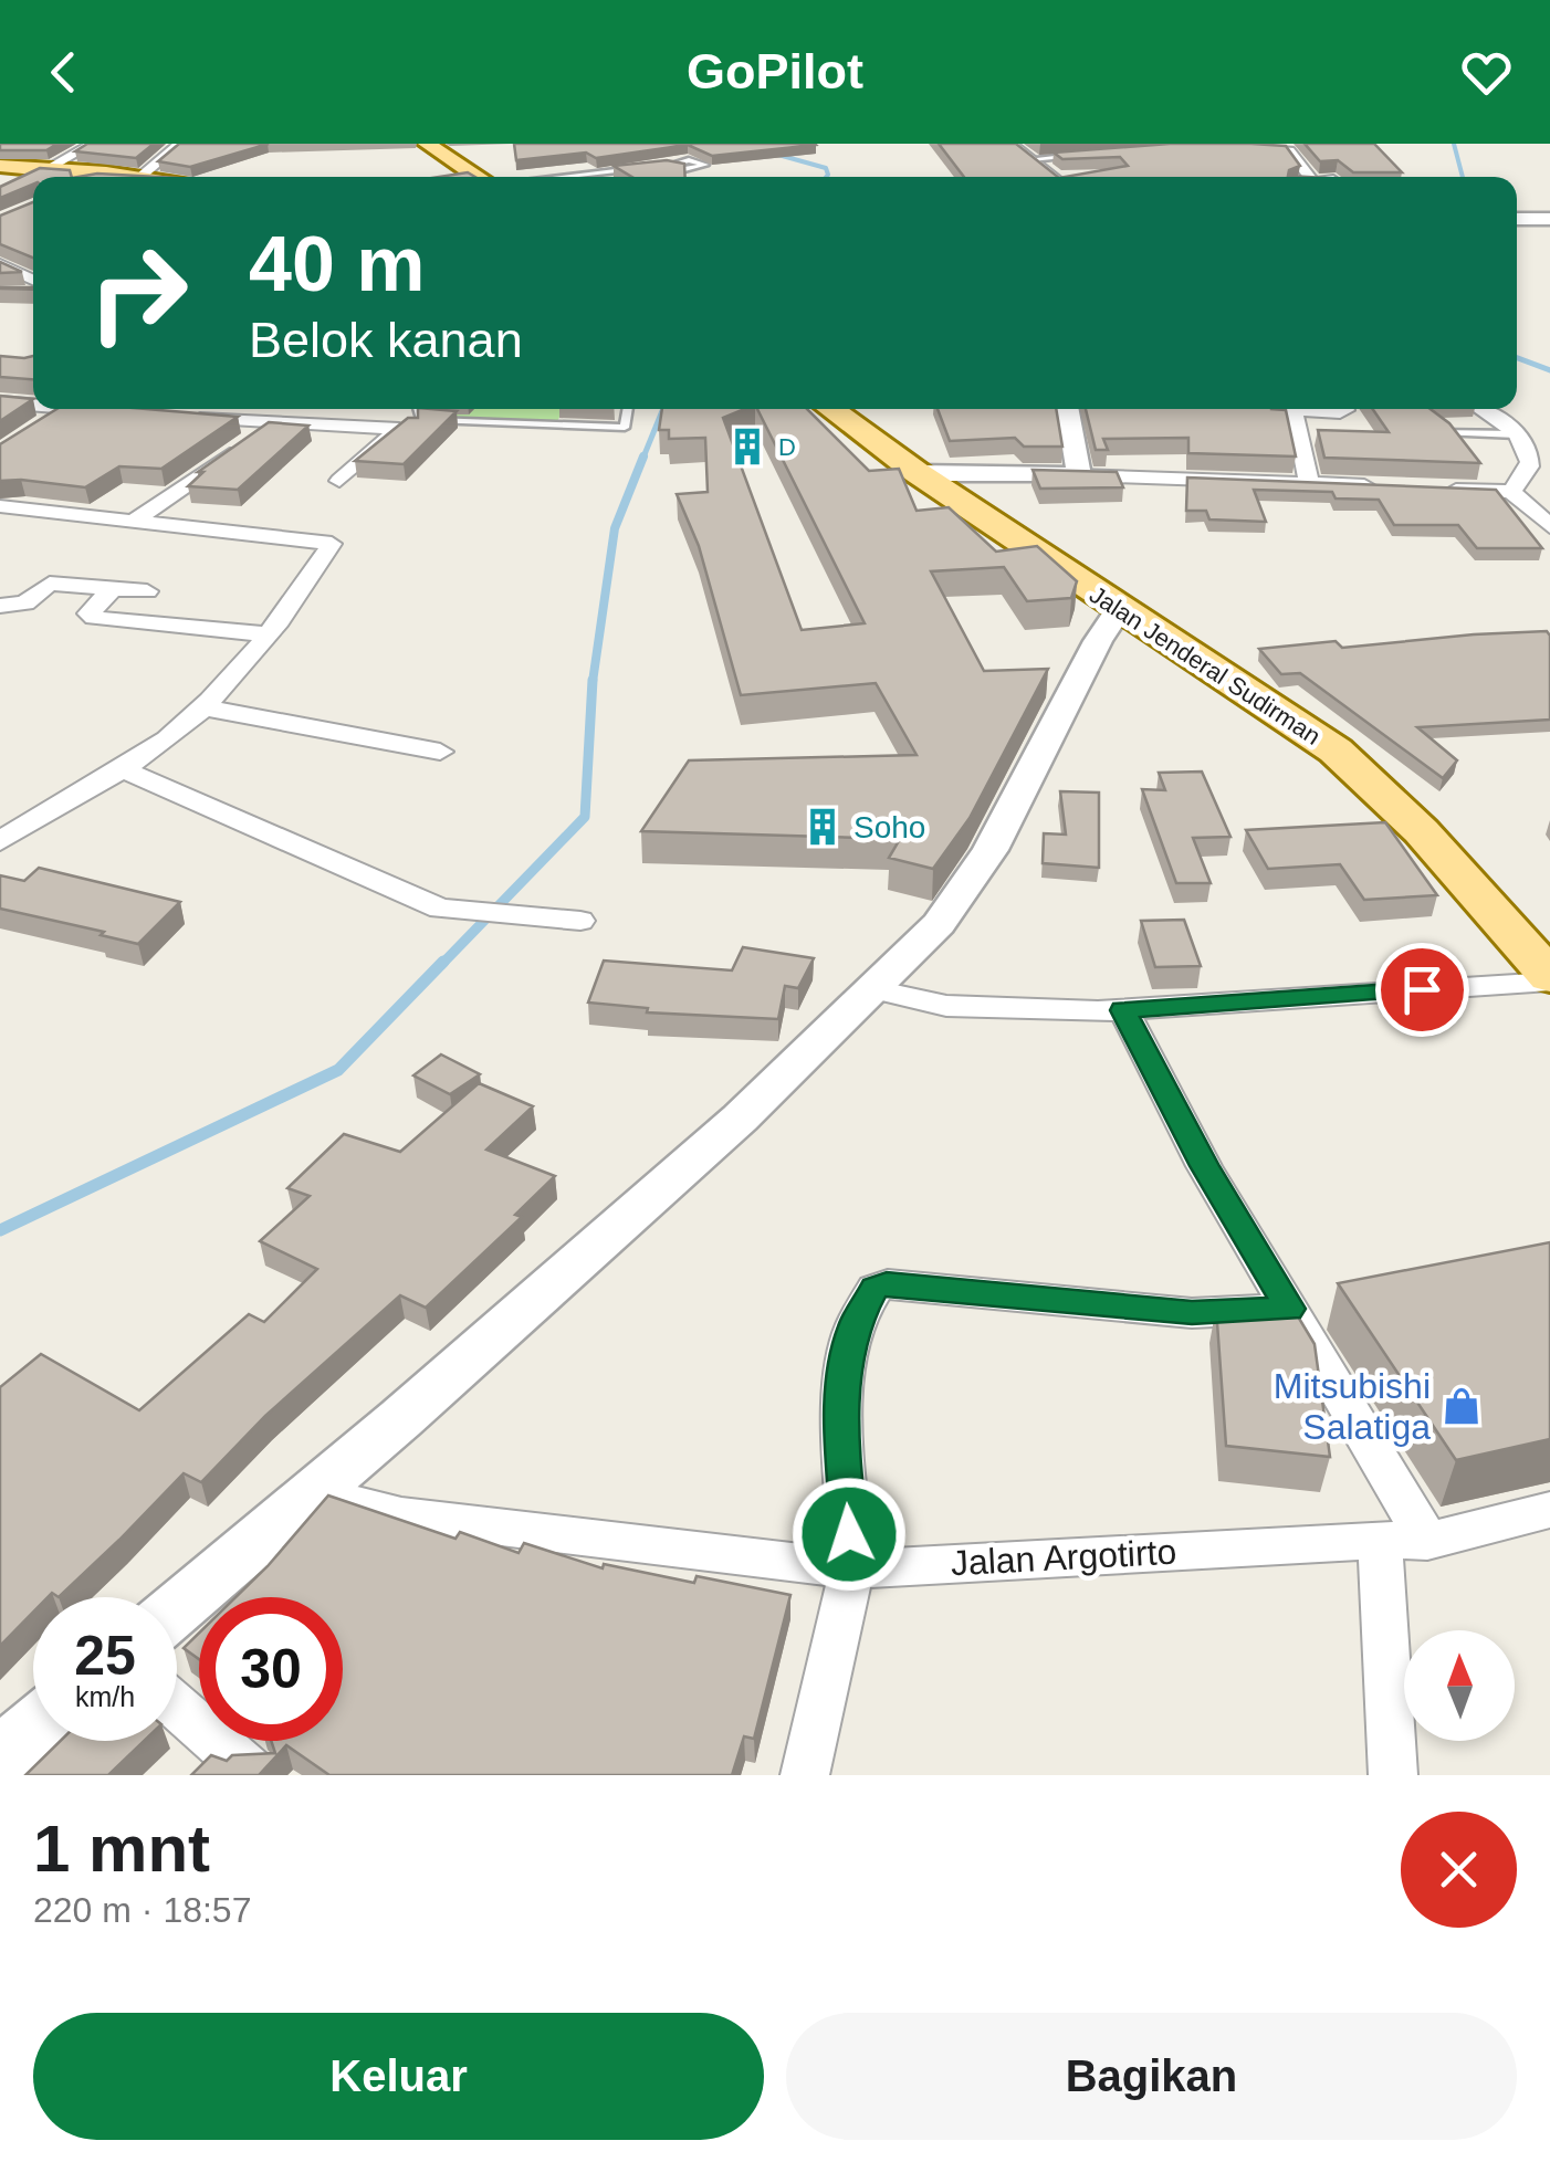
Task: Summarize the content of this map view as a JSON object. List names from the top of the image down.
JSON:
{
  "streets": {
    "main road": ["Jalan Jenderal Sudirman"],
    "street": ["Jalan Argotirto"]
  },
  "places": {
    "building": ["D", "Soho"],
    "shop": ["Mitsubishi Salatiga"]
  },
  "north": "top",
  "page": {
    "header": "GoPilot",
    "turn": ["40 m", "Belok kanan"],
    "speed": "25 km/h",
    "limit": "30",
    "heading": ["1 mnt", "220 m · 18:57"],
    "buttons": ["Keluar", "Bagikan"]
  }
}
